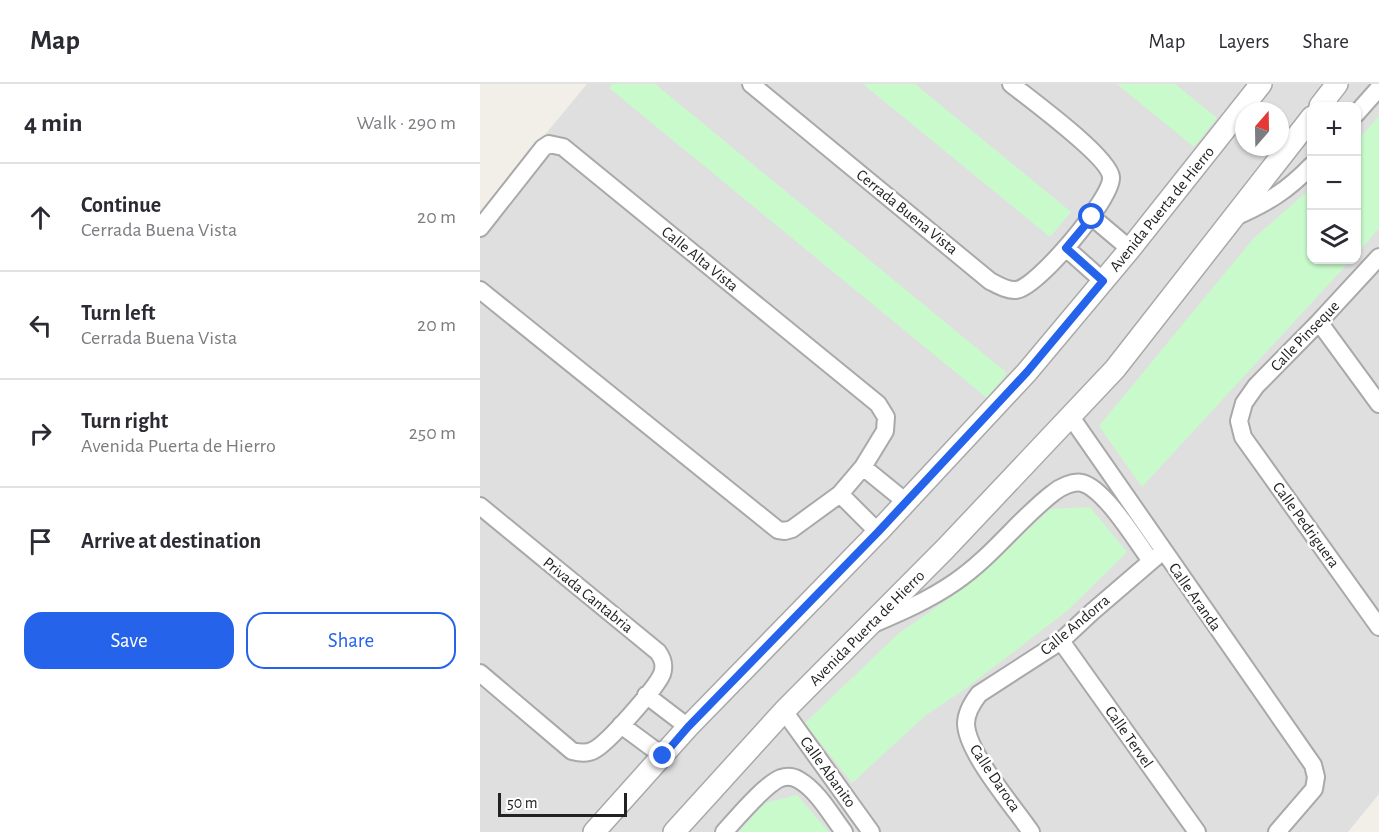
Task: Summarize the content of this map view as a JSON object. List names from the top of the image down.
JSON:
{
  "streets": {
    "street": [
      "Avenida Puerta de Hierro",
      "Cerrada Buena Vista",
      "Calle Alta Vista",
      "Calle Pinseque",
      "Calle Pedriguera",
      "Privada Cantabria",
      "Calle Aranda",
      "Calle Andorra",
      "Calle Tervel",
      "Calle Abanito",
      "Calle Daroca"
    ]
  },
  "crossings": [
    ["Avenida Puerta de Hierro", "Calle Aranda"],
    ["Avenida Puerta de Hierro", "Calle Abanito"],
    ["Calle Pinseque", "Calle Pedriguera"],
    ["Calle Aranda", "Calle Andorra"],
    ["Calle Andorra", "Calle Tervel"],
    ["Calle Andorra", "Calle Daroca"]
  ],
  "scale_bar": "50 m",
  "north": "top",
  "page": {
    "header": "Map",
    "nav": ["Map", "Layers", "Share"],
    "heading": ["4 min", "Walk · 290 m"],
    "map_buttons": ["+", "−"],
    "list": [
      ["Continue", "Cerrada Buena Vista", "20 m"],
      ["Turn left", "Cerrada Buena Vista", "20 m"],
      ["Turn right", "Avenida Puerta de Hierro", "250 m"],
      "Arrive at destination"
    ],
    "buttons": ["Save", "Share"],
    "scale": "50 m"
  }
}
